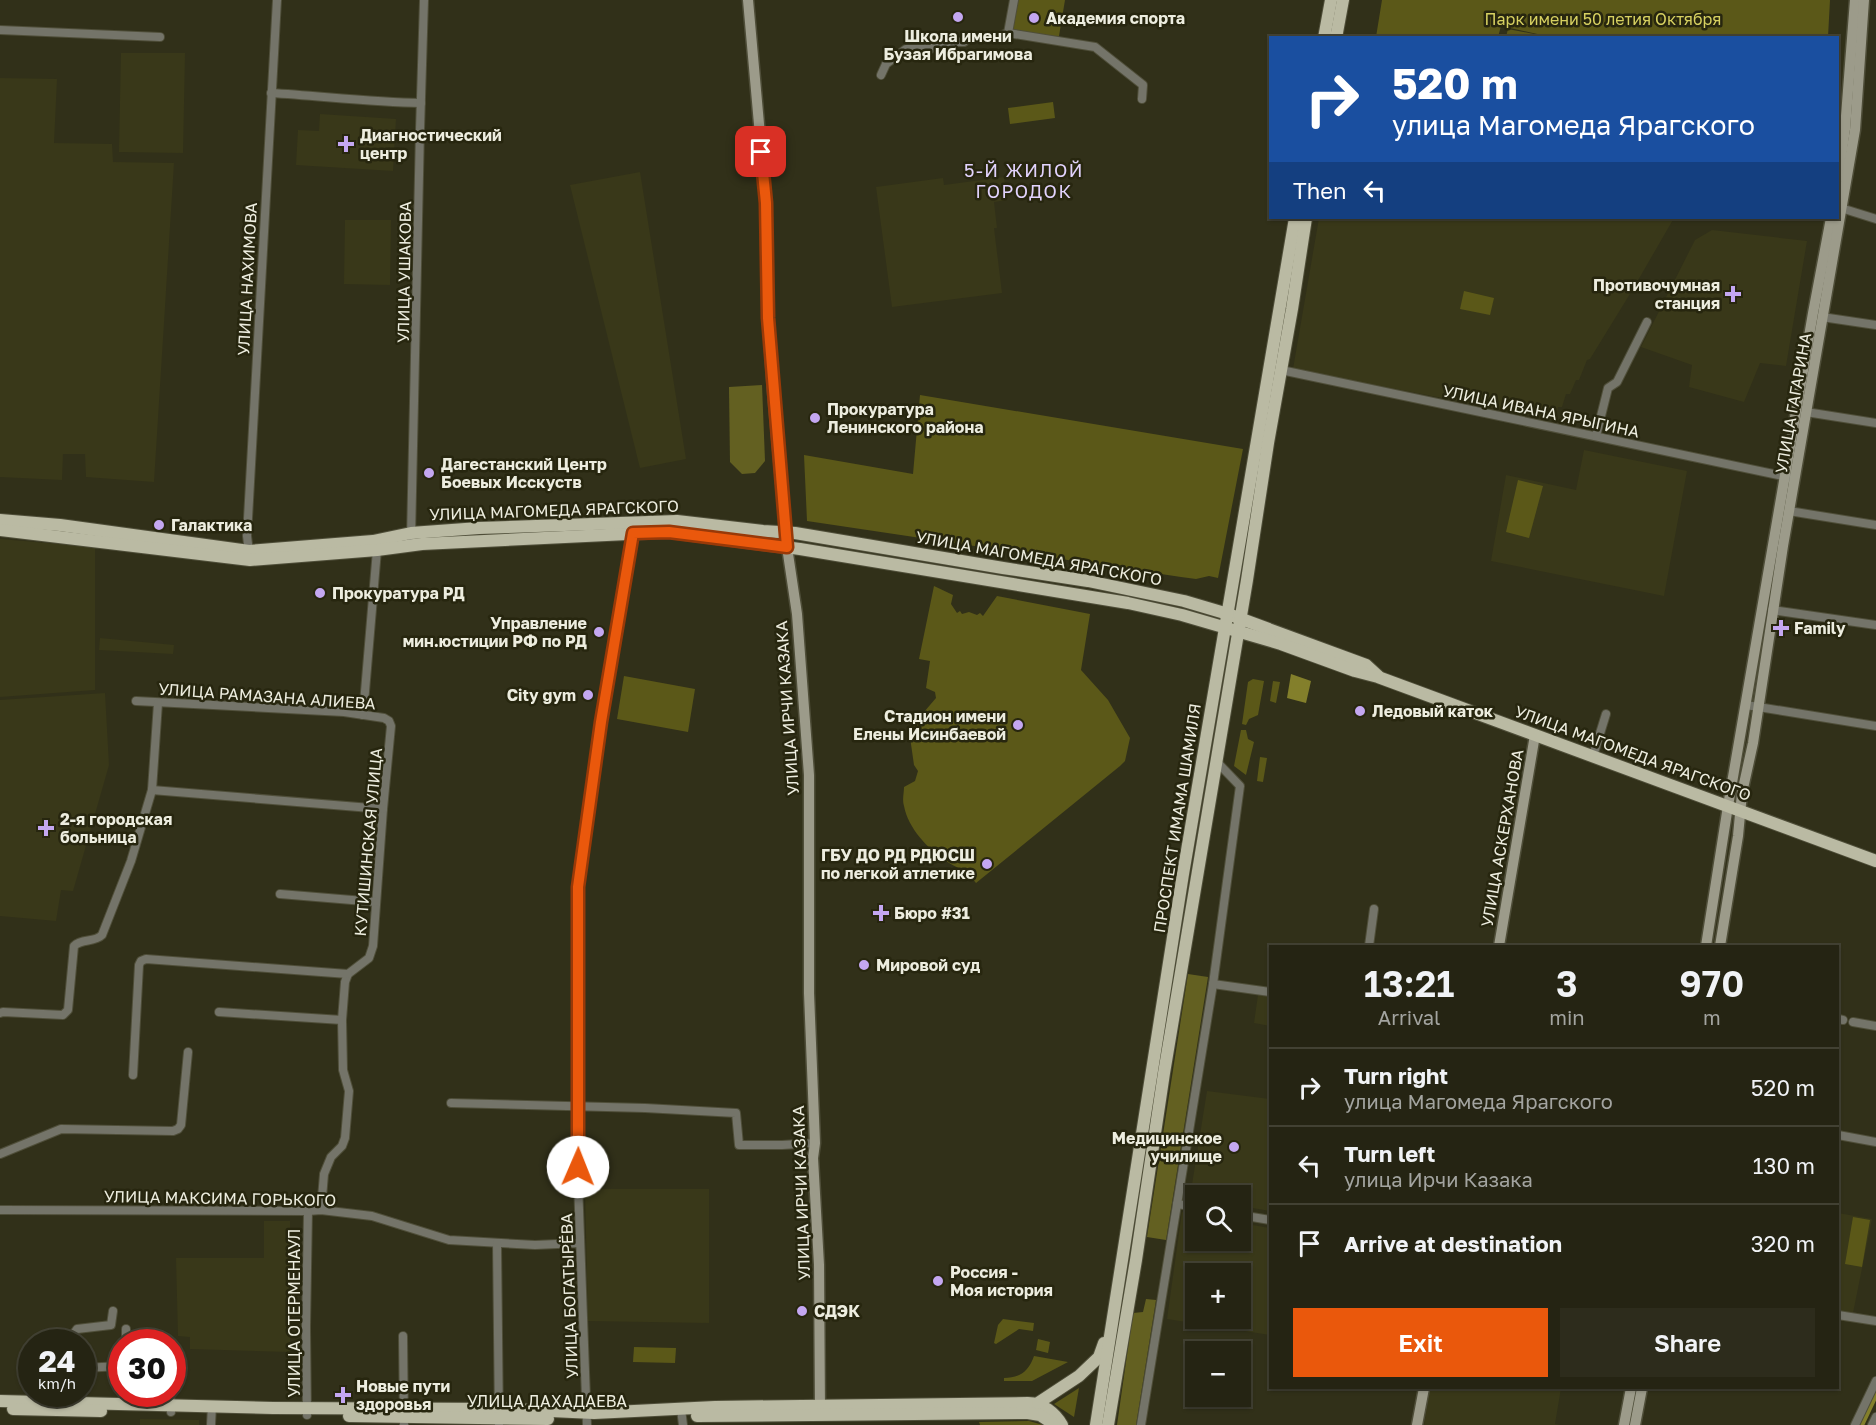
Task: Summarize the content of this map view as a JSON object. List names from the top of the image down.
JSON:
{
  "streets": {
    "main road": [
      "УЛИЦА ГАГАРИНА",
      "УЛИЦА МАГОМЕДА ЯРАГСКОГО",
      "УЛИЦА ИРЧИ КАЗАКА",
      "ПРОСПЕКТ ИМАМА ШАМИЛЯ",
      "УЛИЦА АСКЕРХАНОВА",
      "УЛИЦА ДАХАДАЕВА"
    ],
    "street": [
      "УЛИЦА УШАКОВА",
      "УЛИЦА НАХИМОВА",
      "УЛИЦА ИВАНА ЯРЫГИНА",
      "УЛИЦА РАМАЗАНА АЛИЕВА",
      "КУТИШИНСКАЯ УЛИЦА",
      "УЛИЦА МАКСИМА ГОРЬКОГО",
      "УЛИЦА БОГАТЫРЁВА",
      "УЛИЦА ОТЕРМЕНАУЛ"
    ]
  },
  "crossings": [
    ["УЛИЦА УШАКОВА", "УЛИЦА МАГОМЕДА ЯРАГСКОГО"],
    ["УЛИЦА НАХИМОВА", "УЛИЦА МАГОМЕДА ЯРАГСКОГО"],
    ["УЛИЦА ГАГАРИНА", "УЛИЦА ИВАНА ЯРЫГИНА"],
    ["УЛИЦА ГАГАРИНА", "УЛИЦА МАГОМЕДА ЯРАГСКОГО"],
    ["УЛИЦА ИВАНА ЯРЫГИНА", "ПРОСПЕКТ ИМАМА ШАМИЛЯ"],
    ["УЛИЦА МАГОМЕДА ЯРАГСКОГО", "УЛИЦА ИРЧИ КАЗАКА"],
    ["УЛИЦА МАГОМЕДА ЯРАГСКОГО", "ПРОСПЕКТ ИМАМА ШАМИЛЯ"],
    ["УЛИЦА МАГОМЕДА ЯРАГСКОГО", "УЛИЦА АСКЕРХАНОВА"],
    ["УЛИЦА МАГОМЕДА ЯРАГСКОГО", "УЛИЦА БОГАТЫРЁВА"],
    ["УЛИЦА РАМАЗАНА АЛИЕВА", "КУТИШИНСКАЯ УЛИЦА"],
    ["УЛИЦА ИРЧИ КАЗАКА", "УЛИЦА ДАХАДАЕВА"],
    ["УЛИЦА МАКСИМА ГОРЬКОГО", "УЛИЦА БОГАТЫРЁВА"],
    ["УЛИЦА МАКСИМА ГОРЬКОГО", "УЛИЦА ОТЕРМЕНАУЛ"],
    ["УЛИЦА БОГАТЫРЁВА", "УЛИЦА ДАХАДАЕВА"],
    ["УЛИЦА ОТЕРМЕНАУЛ", "УЛИЦА ДАХАДАЕВА"]
  ],
  "districts": ["5-Й ЖИЛОЙ ГОРОДОК"],
  "parks": ["Парк имени 50 летия Октября"],
  "places": {
    "other": [
      "Школа имени Бузая Ибрагимова",
      "Академия спорта",
      "Прокуратура Ленинского района",
      "Дагестанский Центр Боевых Исскуств",
      "Галактика",
      "Прокуратура РД",
      "Управление мин.юстиции РФ по РД",
      "City gym",
      "Ледовый каток",
      "Стадион имени Елены Исинбаевой",
      "ГБУ ДО РД РДЮСШ по легкой атлетике",
      "Мировой суд",
      "Медицинское училище",
      "Россия - Моя история",
      "СДЭК"
    ],
    "health": [
      "Диагностический центр",
      "Противочумная станция",
      "Family",
      "2-я городская больница",
      "Бюро #31",
      "Новые пути здоровья"
    ]
  },
  "page": {
    "turn": ["520 m", "улица Магомеда Ярагского"],
    "then": "Then",
    "eta": [
      "13:21",
      "Arrival",
      "3",
      "min",
      "970",
      "m"
    ],
    "list": [
      {
        "name": "Turn right",
        "note": "улица Магомеда Ярагского",
        "value": "520 m"
      },
      {
        "name": "Turn left",
        "note": "улица Ирчи Казака",
        "value": "130 m"
      },
      {
        "name": "Arrive at destination",
        "value": "320 m"
      }
    ],
    "map_buttons": ["+", "−"],
    "buttons": ["Exit", "Share"],
    "speed": "24 km/h",
    "limit": "30"
  }
}
